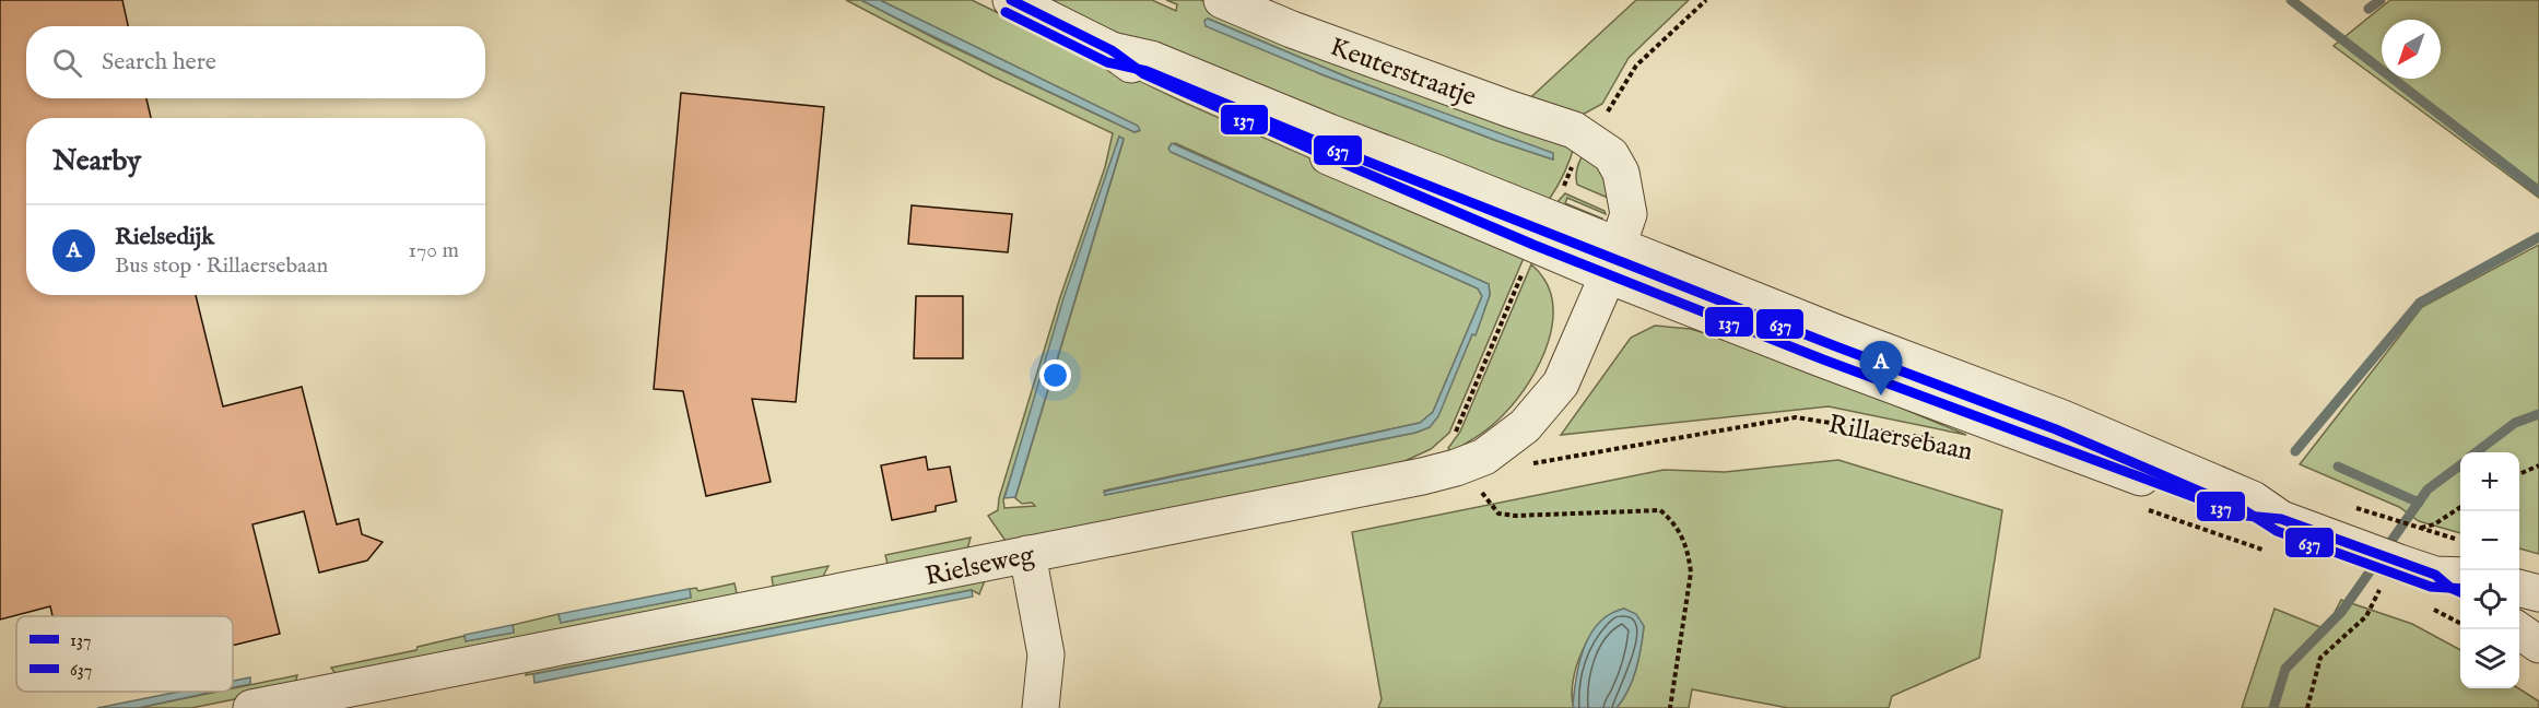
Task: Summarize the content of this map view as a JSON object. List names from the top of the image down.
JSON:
{
  "streets": {
    "street": ["Keuterstraatje", "Rillaersebaan", "Rielseweg"]
  },
  "crossings": [
    ["Keuterstraatje", "Rillaersebaan"],
    ["Keuterstraatje", "Rielseweg"],
    ["Rillaersebaan", "Rielseweg"]
  ],
  "lines": ["transit line 137", "transit line 637"],
  "legend": ["137", "637"],
  "north": "bottom left",
  "page": {
    "search": "Search here",
    "heading": "Nearby",
    "list": [
      {
        "mark": "A",
        "name": "Rielsedijk",
        "note": "Bus stop · Rillaersebaan",
        "value": "170 m"
      }
    ],
    "pins": "A",
    "map_buttons": ["+", "−"]
  }
}
